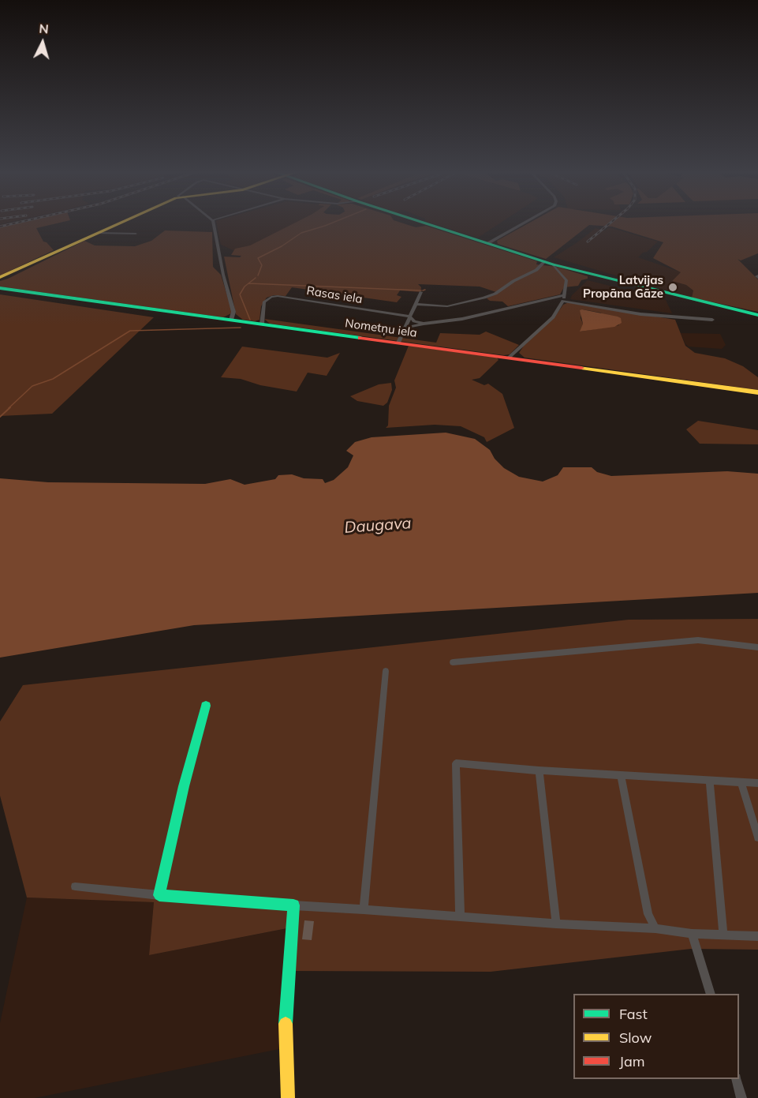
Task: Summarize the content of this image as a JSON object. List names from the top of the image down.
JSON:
{
  "streets": {
    "street": ["Rasas iela", "Nometņu iela"]
  },
  "crossings": [
    ["Rasas iela", "Nometņu iela"]
  ],
  "water": ["Daugava"],
  "places": ["Latvijas Propāna Gāze"],
  "legend": ["Fast", "Slow", "Jam"],
  "north": "top"
}
